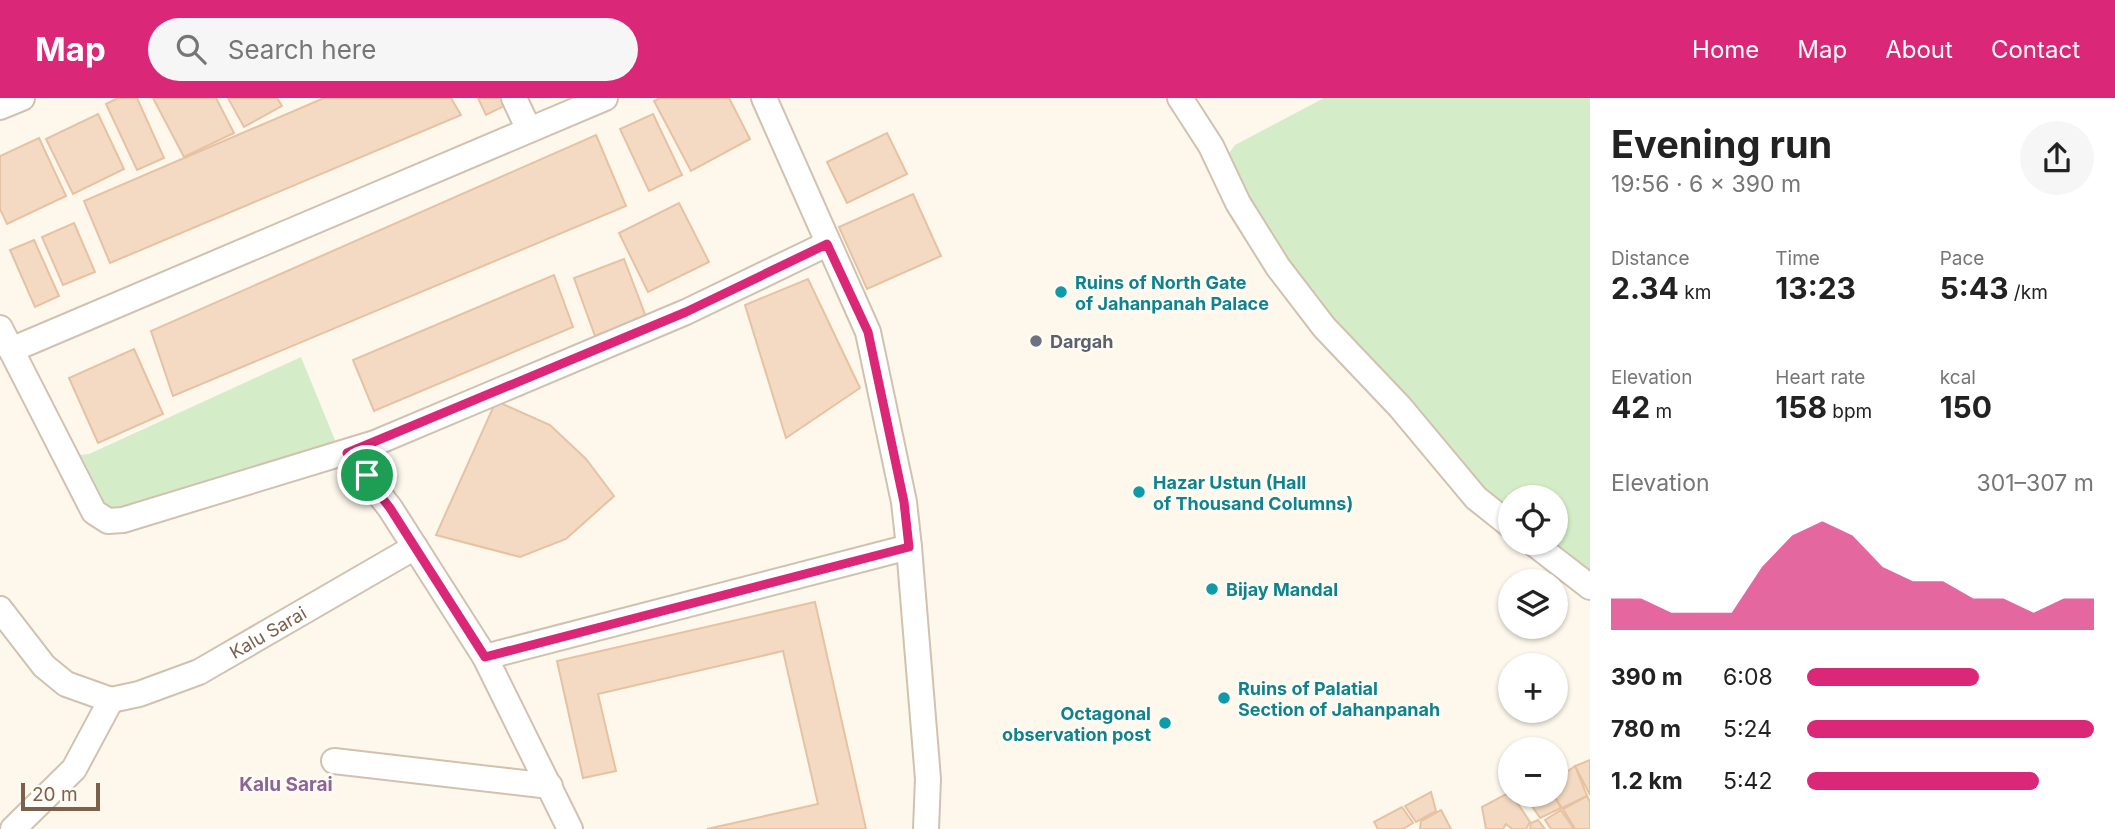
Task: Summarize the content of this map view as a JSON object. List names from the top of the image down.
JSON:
{
  "streets": {
    "street": ["Kalu Sarai"]
  },
  "districts": ["Kalu Sarai"],
  "places": [
    "Ruins of North Gate of Jahanpanah Palace",
    "Dargah",
    "Hazar Ustun (Hall of Thousand Columns)",
    "Bijay Mandal",
    "Ruins of Palatial Section of Jahanpanah",
    "Octagonal observation post"
  ],
  "scale_bar": "20 m",
  "page": {
    "header": "Map",
    "search": "Search here",
    "nav": [
      "Home",
      "Map",
      "About",
      "Contact"
    ],
    "heading": ["Evening run", "19:56 · 6 × 390 m"],
    "stats": [
      ["Distance", "2.34 km"],
      ["Time", "13:23"],
      ["Pace", "5:43 /km"],
      ["Elevation", "42 m"],
      ["Heart rate", "158 bpm"],
      ["kcal", "150"]
    ],
    "chart": ["Elevation", "301–307 m"],
    "map_buttons": ["+", "−"],
    "list": [
      {
        "name": "390 m",
        "note": "6:08"
      },
      {
        "name": "780 m",
        "note": "5:24"
      },
      {
        "name": "1.2 km",
        "note": "5:42"
      }
    ],
    "scale": "20 m"
  }
}
